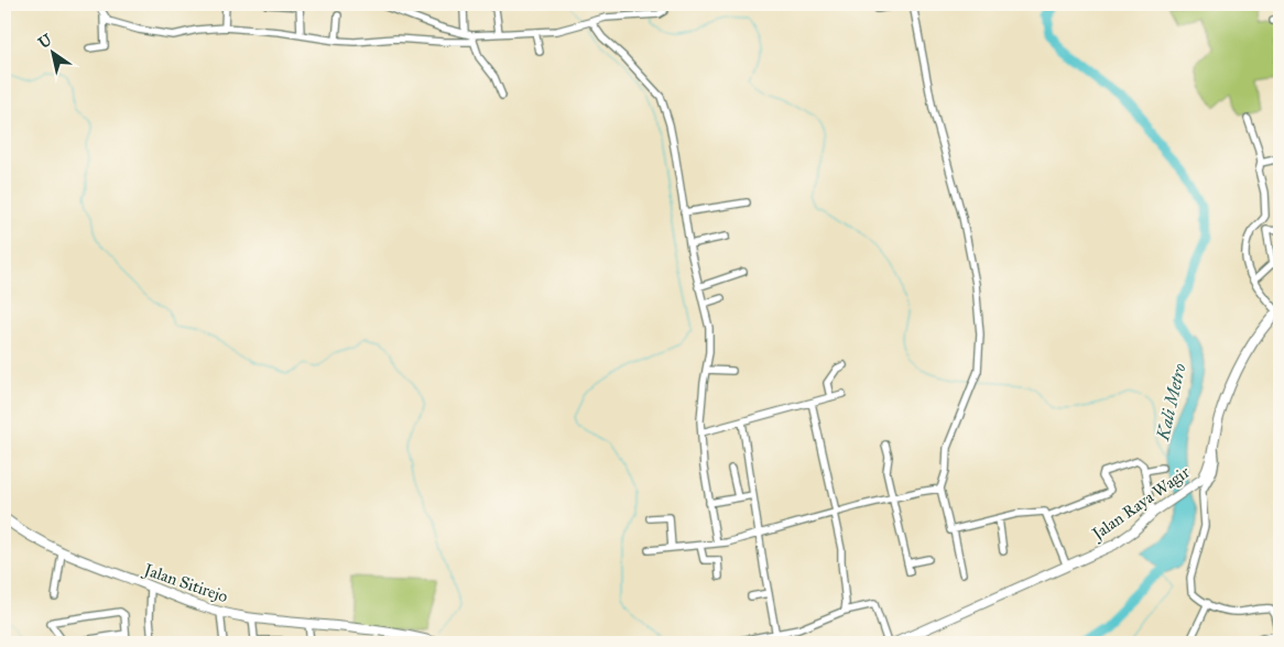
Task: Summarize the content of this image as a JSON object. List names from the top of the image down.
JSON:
{
  "streets": {
    "main road": ["Jalan Raya Wagir", "Jalan Sitirejo"]
  },
  "water": ["Kali Metro"],
  "north": "top left"
}
